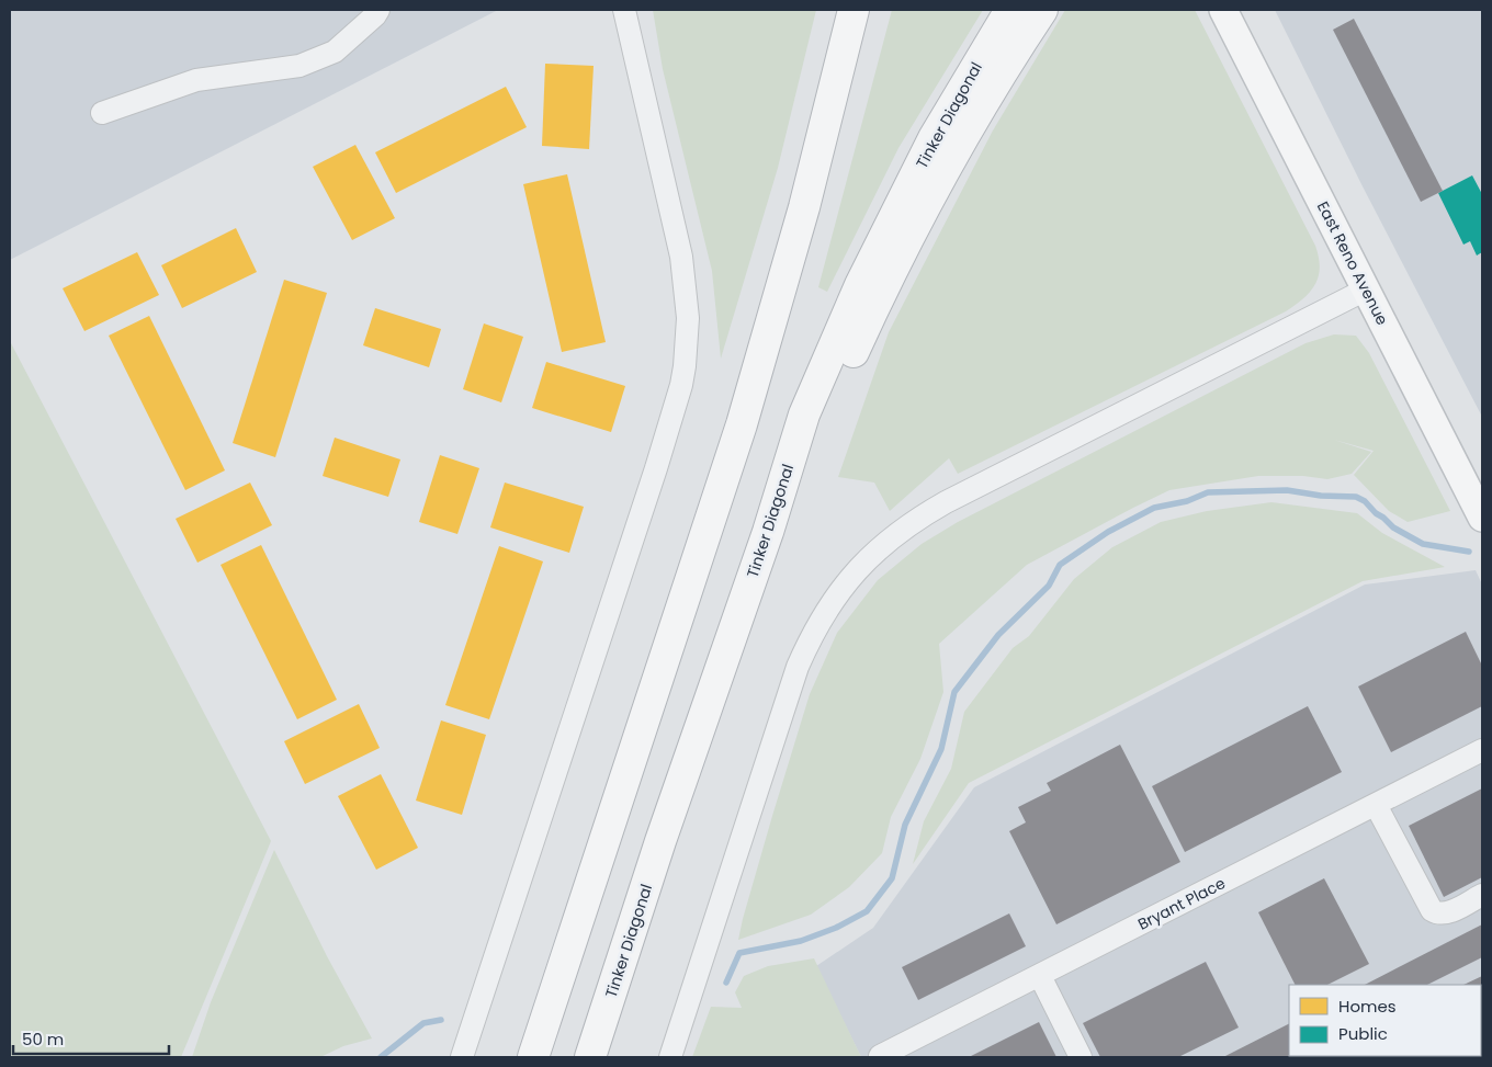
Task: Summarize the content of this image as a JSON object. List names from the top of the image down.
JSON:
{
  "streets": {
    "highway": ["Tinker Diagonal"],
    "main road": ["East Reno Avenue"],
    "street": ["Bryant Place"]
  },
  "legend": ["Homes", "Public"],
  "scale_bar": "50 m"
}
